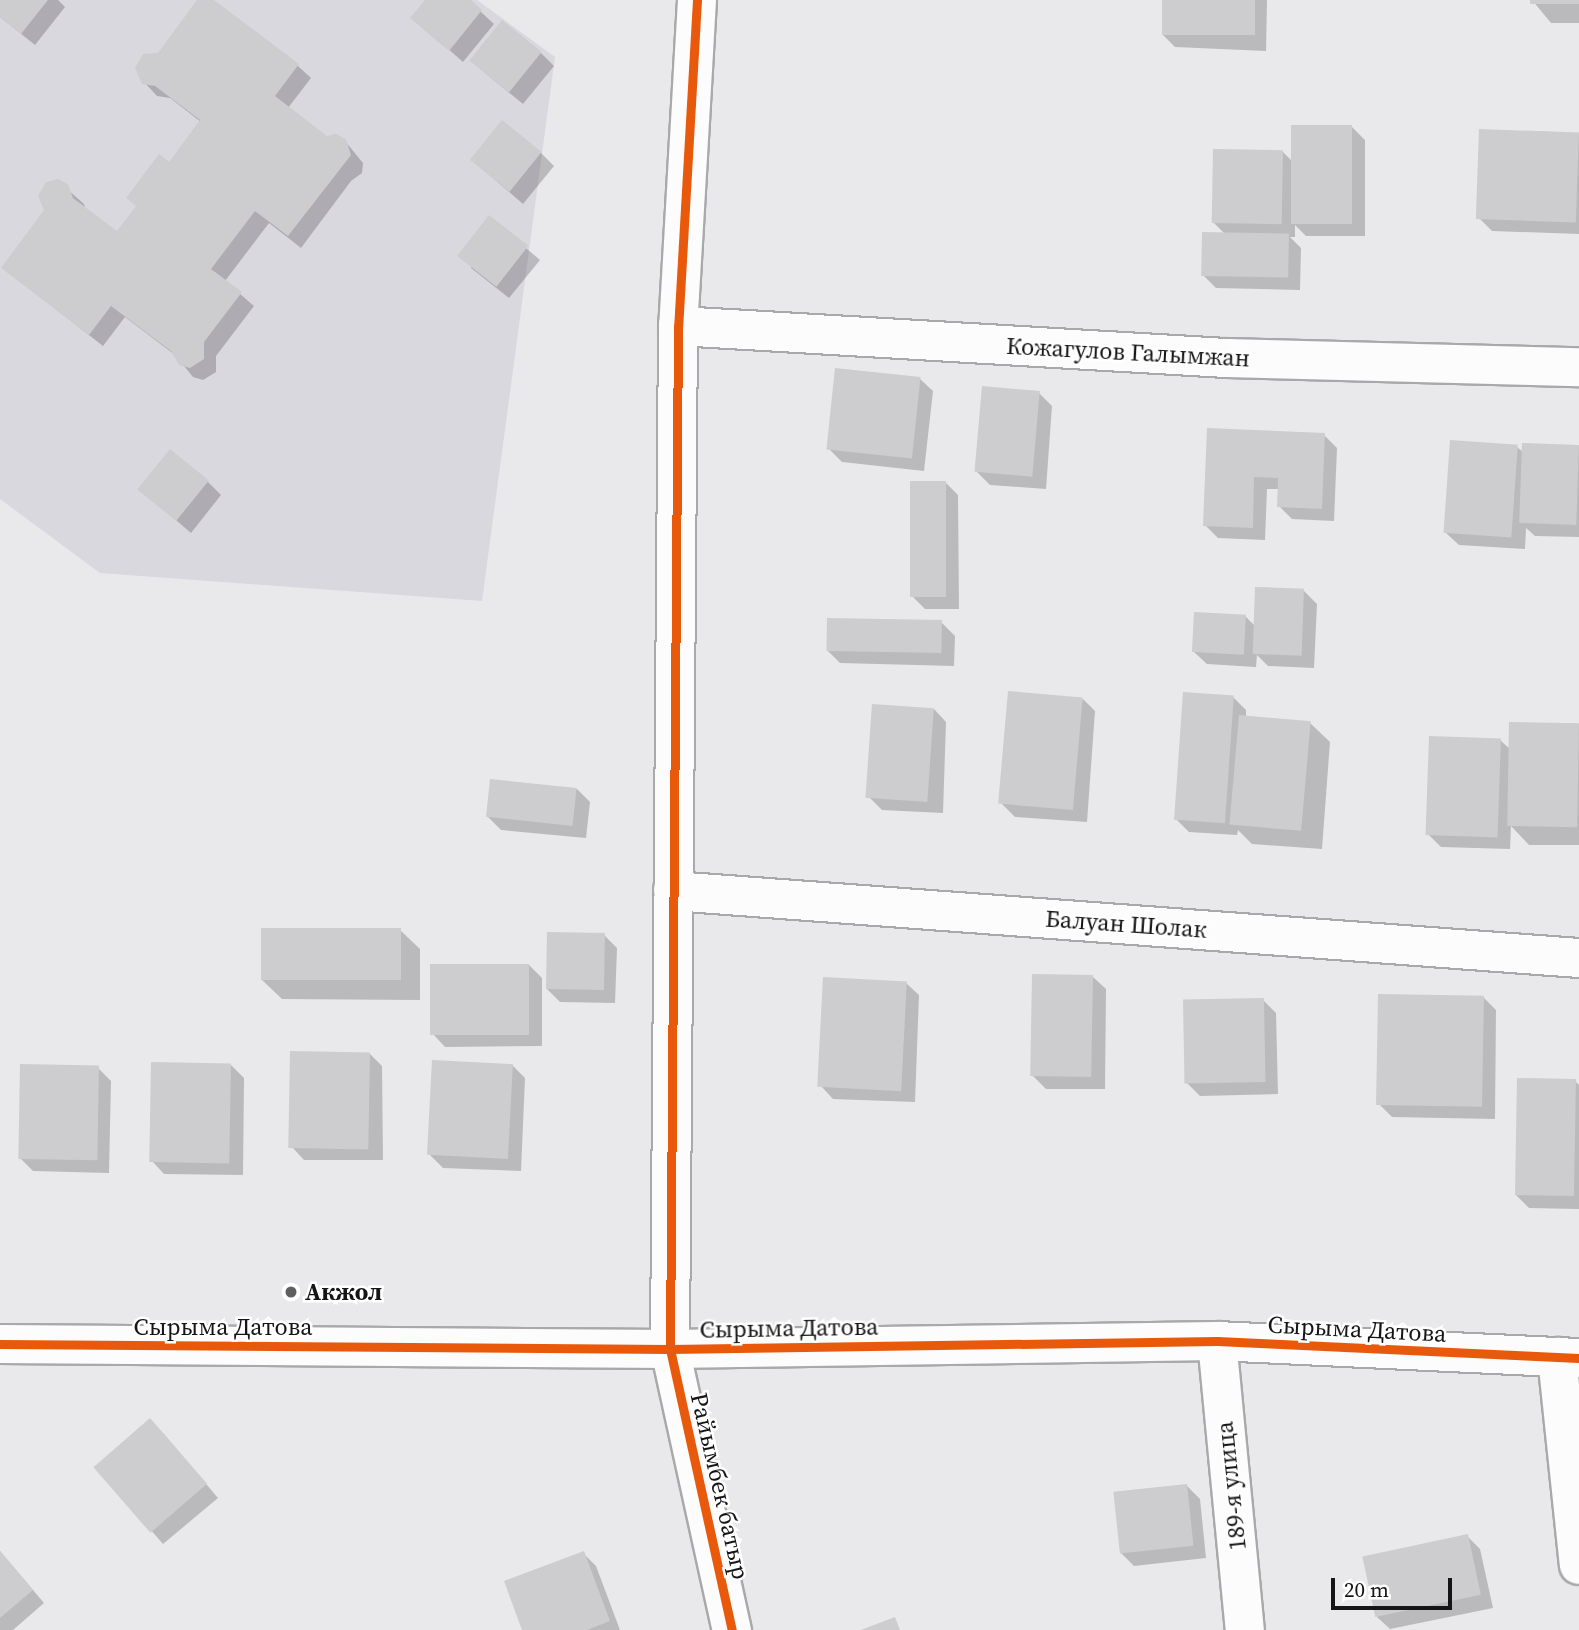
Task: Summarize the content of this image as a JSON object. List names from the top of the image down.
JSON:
{
  "streets": {
    "street": [
      "Кожагулов Галымжан",
      "Балуан Шолак",
      "Сырыма Датова",
      "Райымбек батыр",
      "189-я улица"
    ]
  },
  "crossings": [
    ["Кожагулов Галымжан", "Райымбек батыр"],
    ["Балуан Шолак", "Райымбек батыр"],
    ["Сырыма Датова", "Райымбек батыр"],
    ["Сырыма Датова", "189-я улица"]
  ],
  "places": ["Акжол"],
  "scale_bar": "20 m"
}
